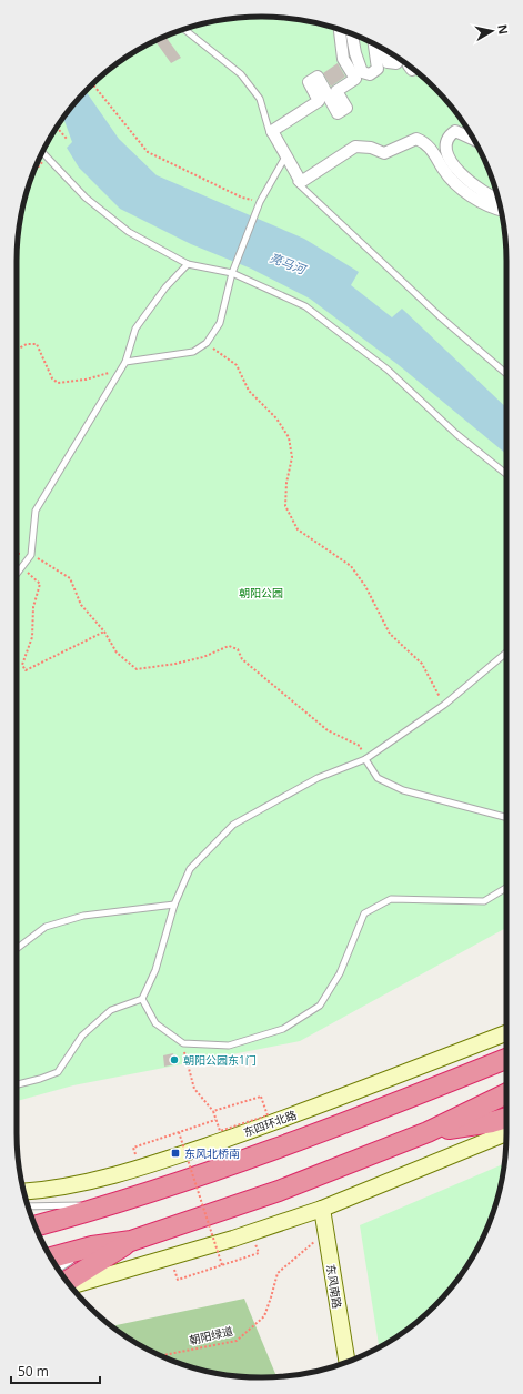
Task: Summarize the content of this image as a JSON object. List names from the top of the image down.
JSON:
{
  "streets": {
    "street": ["东四环北路", "东风南路"],
    "path": ["朝阳绿道"]
  },
  "crossings": [
    ["东风南路", "朝阳绿道"]
  ],
  "water": ["亮马河"],
  "parks": ["朝阳公园"],
  "places": {
    "other": ["朝阳公园东1门"],
    "transit": ["东风北桥南"]
  },
  "scale_bar": "50 m",
  "north": "right"
}
